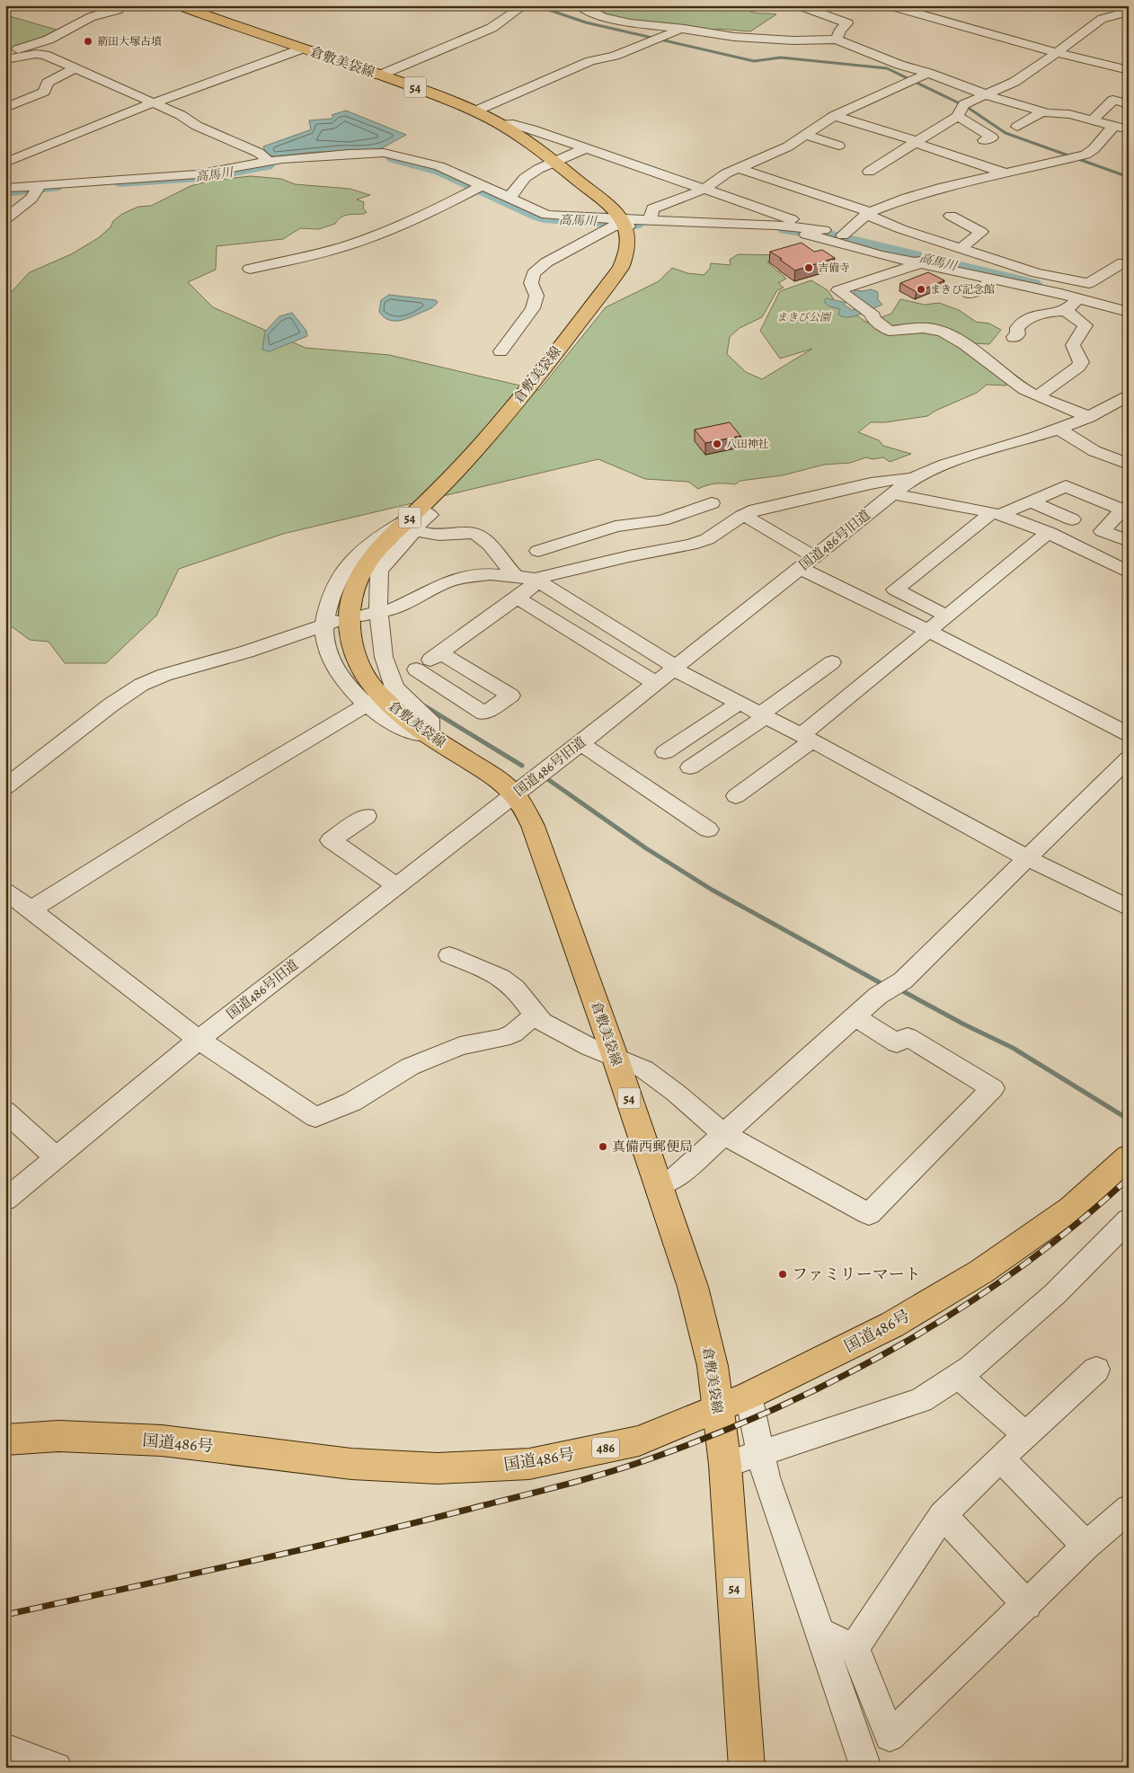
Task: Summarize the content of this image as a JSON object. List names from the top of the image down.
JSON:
{
  "streets": {
    "main road": [
      "倉敷美袋線",
      "54",
      "国道486号",
      "486"
    ],
    "street": ["国道486号旧道"]
  },
  "crossings": [
    ["倉敷美袋線", "国道486号旧道"],
    ["倉敷美袋線", "国道486号"]
  ],
  "water": ["高馬川"],
  "parks": ["まきび公園"],
  "places": [
    "箭田大塚古墳",
    "吉備寺",
    "まきび記念館",
    "八田神社",
    "真備西郵便局",
    "ファミリーマート"
  ]
}
